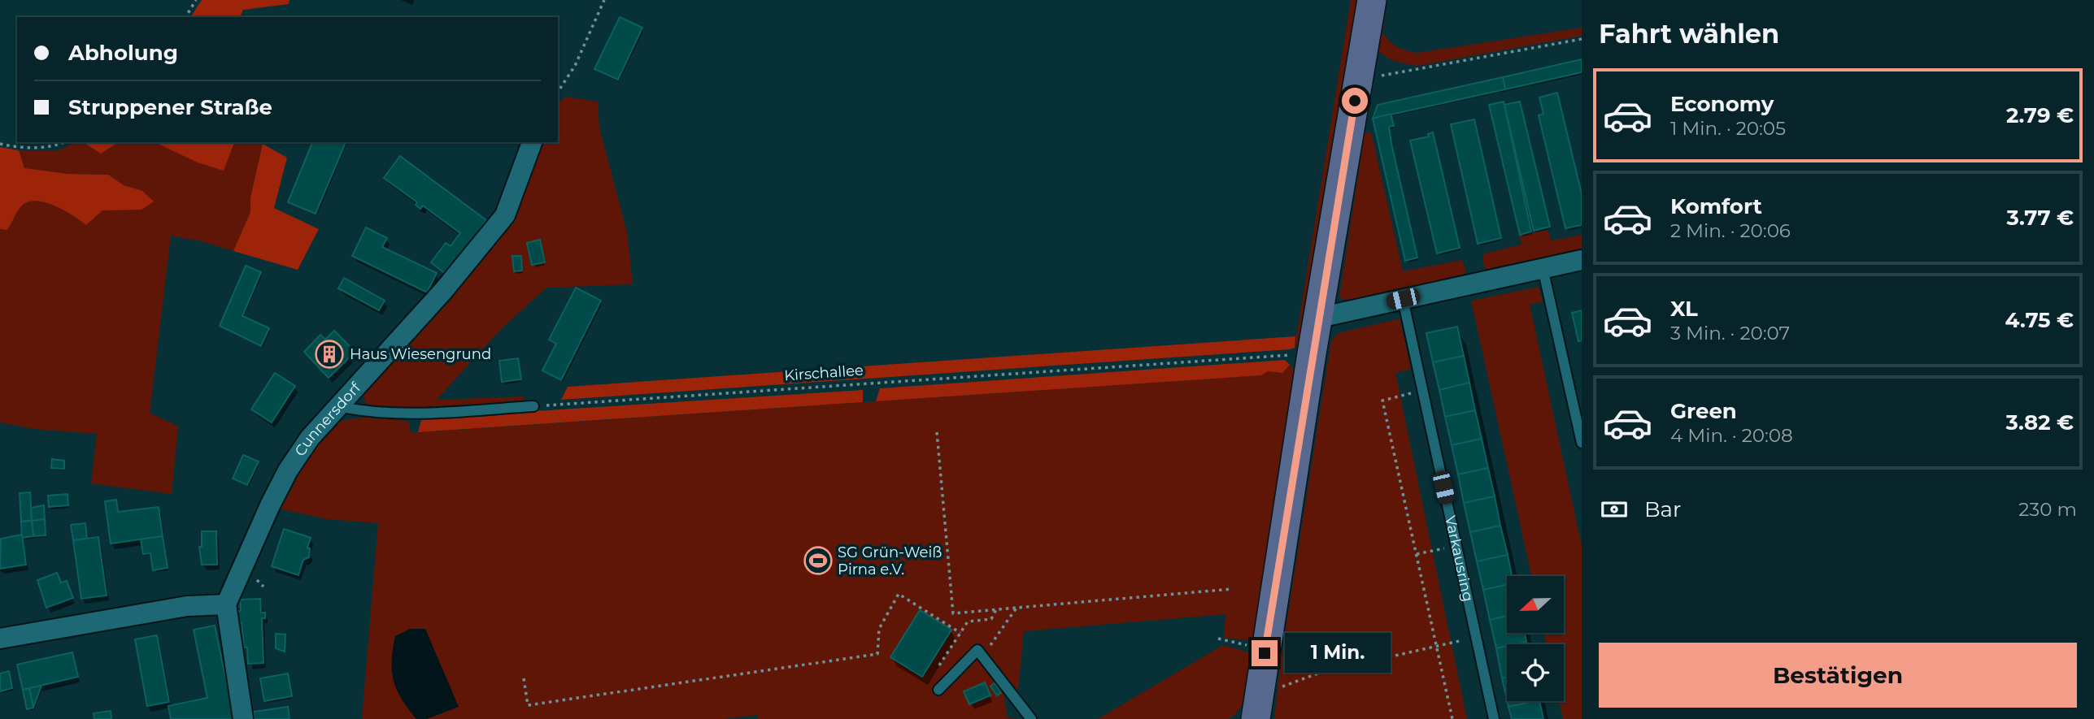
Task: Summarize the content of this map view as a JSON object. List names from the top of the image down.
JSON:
{
  "streets": {
    "street": ["Cunnersdorf"],
    "lane": ["Varkausring"],
    "path": ["Kirschallee"]
  },
  "places": {
    "building": ["Haus Wiesengrund"],
    "sports": ["SG Grün-Weiß Pirna e.V."]
  },
  "north": "left",
  "page": {
    "heading": "Fahrt wählen",
    "banner": ["Abholung", "Struppener Straße"],
    "list": [
      {
        "name": "Economy",
        "note": "1 Min. · 20:05",
        "value": "2.79 €"
      },
      {
        "name": "Komfort",
        "note": "2 Min. · 20:06",
        "value": "3.77 €"
      },
      {
        "name": "XL",
        "note": "3 Min. · 20:07",
        "value": "4.75 €"
      },
      {
        "name": "Green",
        "note": "4 Min. · 20:08",
        "value": "3.82 €"
      }
    ],
    "pay": ["Bar", "230 m"],
    "buttons": "Bestätigen",
    "bubble": "1 Min."
  }
}
